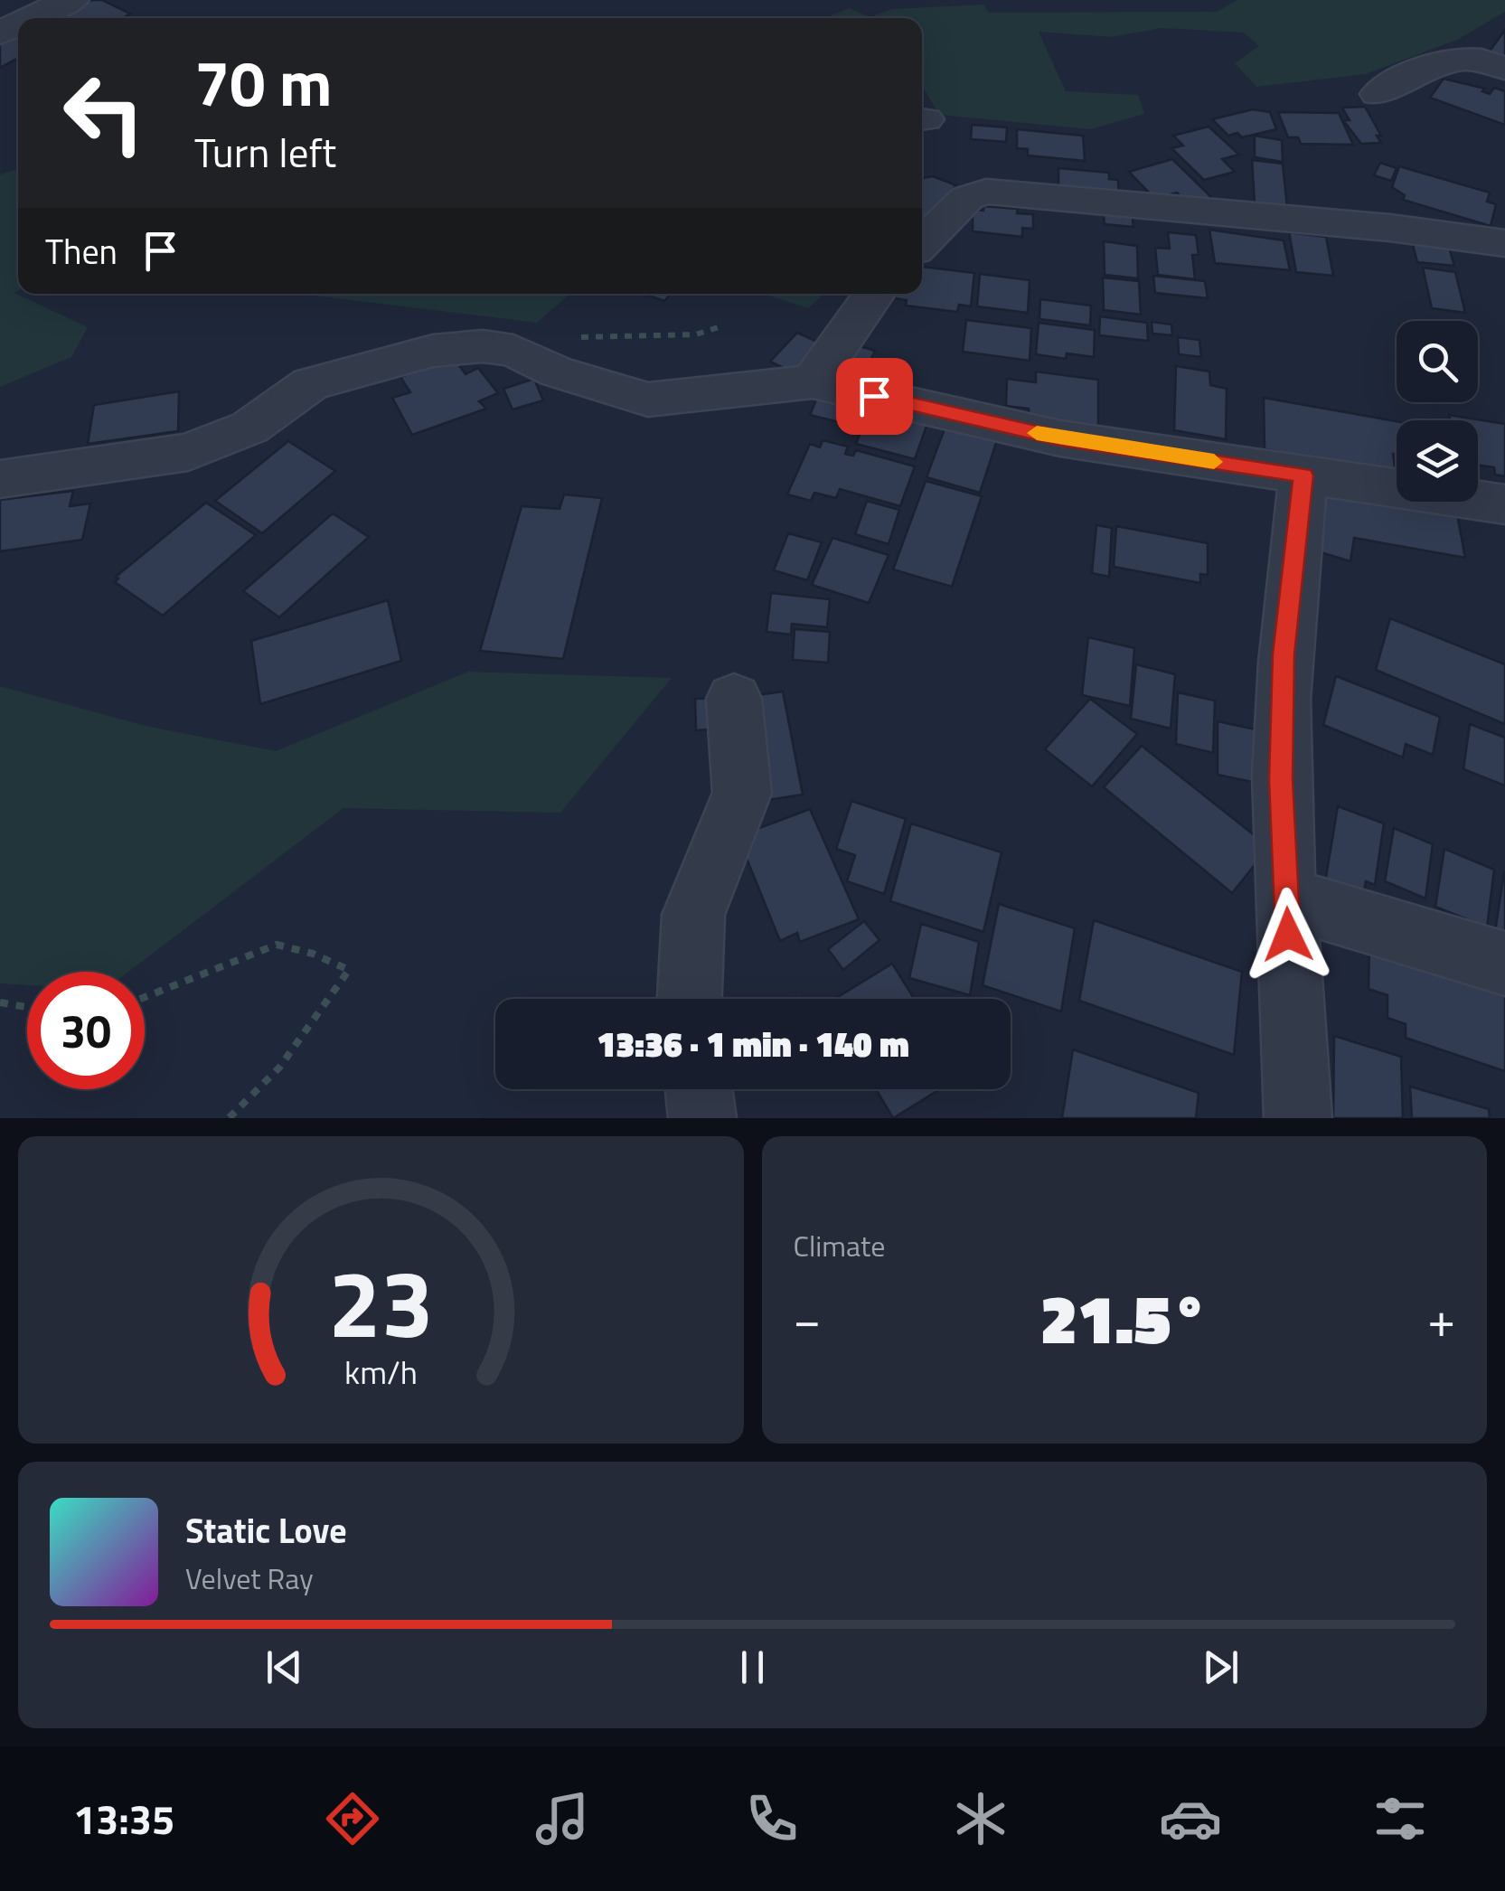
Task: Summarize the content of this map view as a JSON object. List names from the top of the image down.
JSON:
{
  "page": {
    "turn": ["70 m", "Turn left"],
    "then": "Then",
    "limit": "30",
    "trip": "13:36 · 1 min · 140 m",
    "tile": "Climate",
    "heat": ["−", "21.5°", "+"],
    "song": ["Static Love", "Velvet Ray"],
    "tabs": "13:35",
    "gauge": ["23", "km/h"]
  }
}
